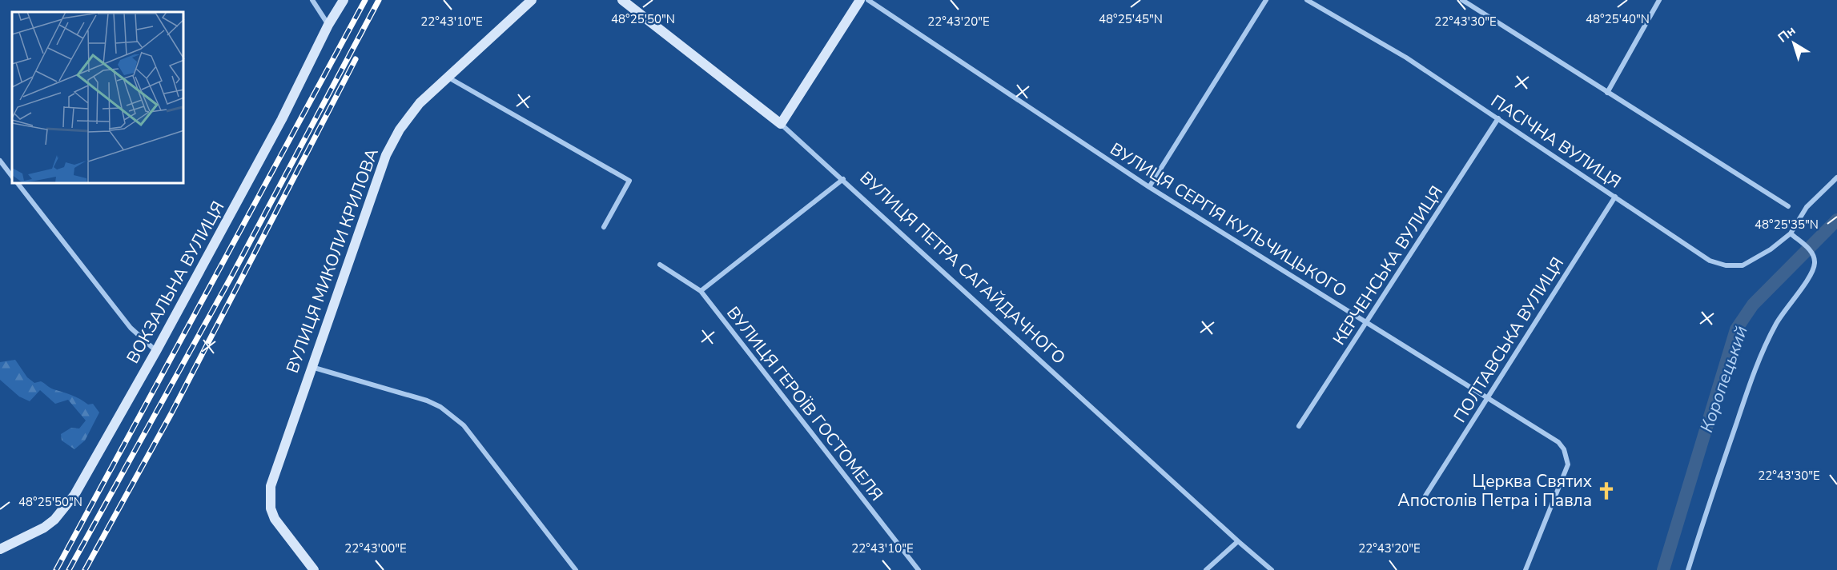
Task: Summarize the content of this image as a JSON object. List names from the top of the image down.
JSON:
{
  "streets": {
    "street": [
      "ПАСІЧНА ВУЛИЦЯ",
      "ВУЛИЦЯ СЕРГІЯ КУЛЬЧИЦЬКОГО",
      "ВУЛИЦЯ МИКОЛИ КРИЛОВА",
      "КЕРЧЕНСЬКА ВУЛИЦЯ",
      "ВУЛИЦЯ ПЕТРА САГАЙДАЧНОГО",
      "ВОКЗАЛЬНА ВУЛИЦЯ",
      "ПОЛТАВСЬКА ВУЛИЦЯ",
      "ВУЛИЦЯ ГЕРОЇВ ГОСТОМЕЛЯ"
    ]
  },
  "crossings": [
    ["ПАСІЧНА ВУЛИЦЯ", "КЕРЧЕНСЬКА ВУЛИЦЯ"],
    ["ПАСІЧНА ВУЛИЦЯ", "ПОЛТАВСЬКА ВУЛИЦЯ"],
    ["ВУЛИЦЯ СЕРГІЯ КУЛЬЧИЦЬКОГО", "КЕРЧЕНСЬКА ВУЛИЦЯ"],
    ["ВУЛИЦЯ СЕРГІЯ КУЛЬЧИЦЬКОГО", "ПОЛТАВСЬКА ВУЛИЦЯ"]
  ],
  "water": ["Коропецький"],
  "places": {
    "church": ["Церква Святих Апостолів Петра і Павла"]
  },
  "north": "top left",
  "coordinates": [
    "48°25'50\"N",
    "48°25'45\"N",
    "48°25'40\"N",
    "22°43'10\"E",
    "22°43'20\"E",
    "22°43'30\"E",
    "48°25'35\"N",
    "22°43'00\"E"
  ]
}
